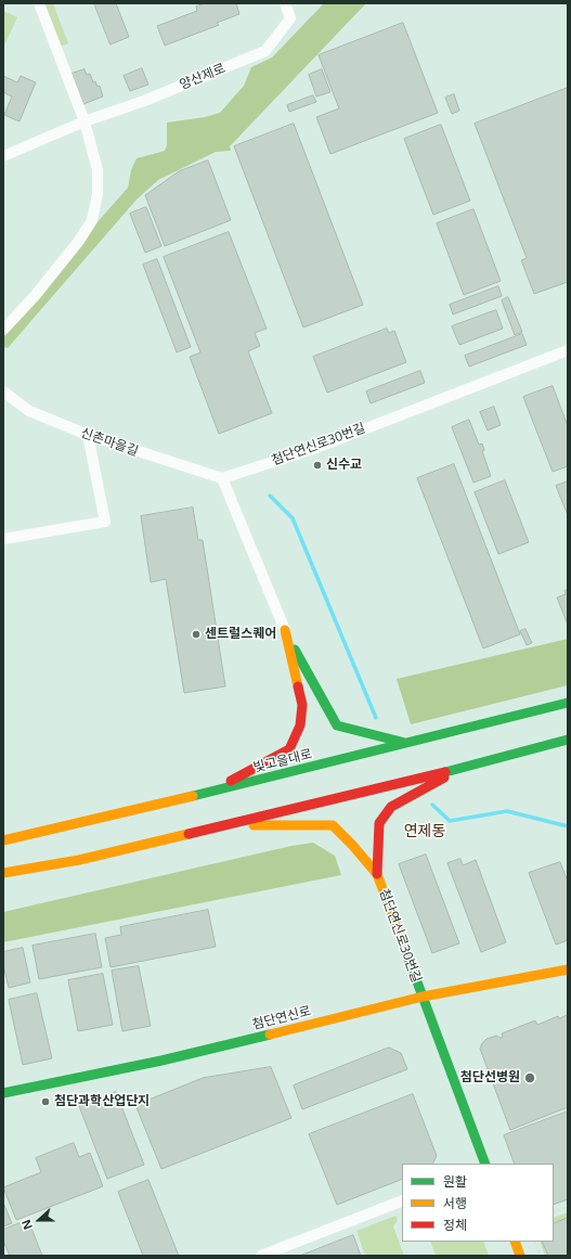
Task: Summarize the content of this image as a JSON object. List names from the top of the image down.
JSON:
{
  "streets": {
    "street": [
      "양산제로",
      "신촌마을길",
      "첨단연신로30번길",
      "빛고을대로",
      "첨단연신로"
    ]
  },
  "crossings": [
    ["신촌마을길", "첨단연신로30번길"],
    ["첨단연신로30번길", "첨단연신로"]
  ],
  "districts": ["연제동"],
  "places": [
    "신수교",
    "센트럴스퀘어",
    "첨단선병원",
    "첨단과학산업단지"
  ],
  "legend": ["원활", "서행", "정체"],
  "north": "left"
}
